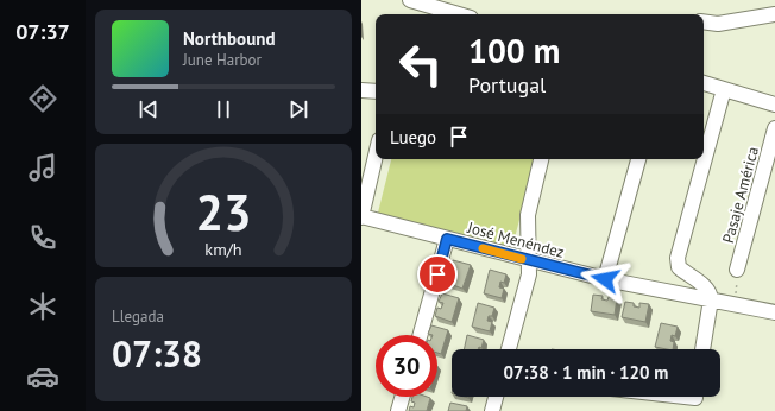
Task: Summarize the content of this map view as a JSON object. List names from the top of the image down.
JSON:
{
  "streets": {
    "street": ["Pasaje América", "José Menéndez"]
  },
  "page": {
    "tabs": "07:37",
    "turn": ["100 m", "Portugal"],
    "song": ["Northbound", "June Harbor"],
    "then": "Luego",
    "tile": ["Llegada", "07:38"],
    "limit": "30",
    "trip": "07:38 · 1 min · 120 m",
    "gauge": ["23", "km/h"]
  }
}
